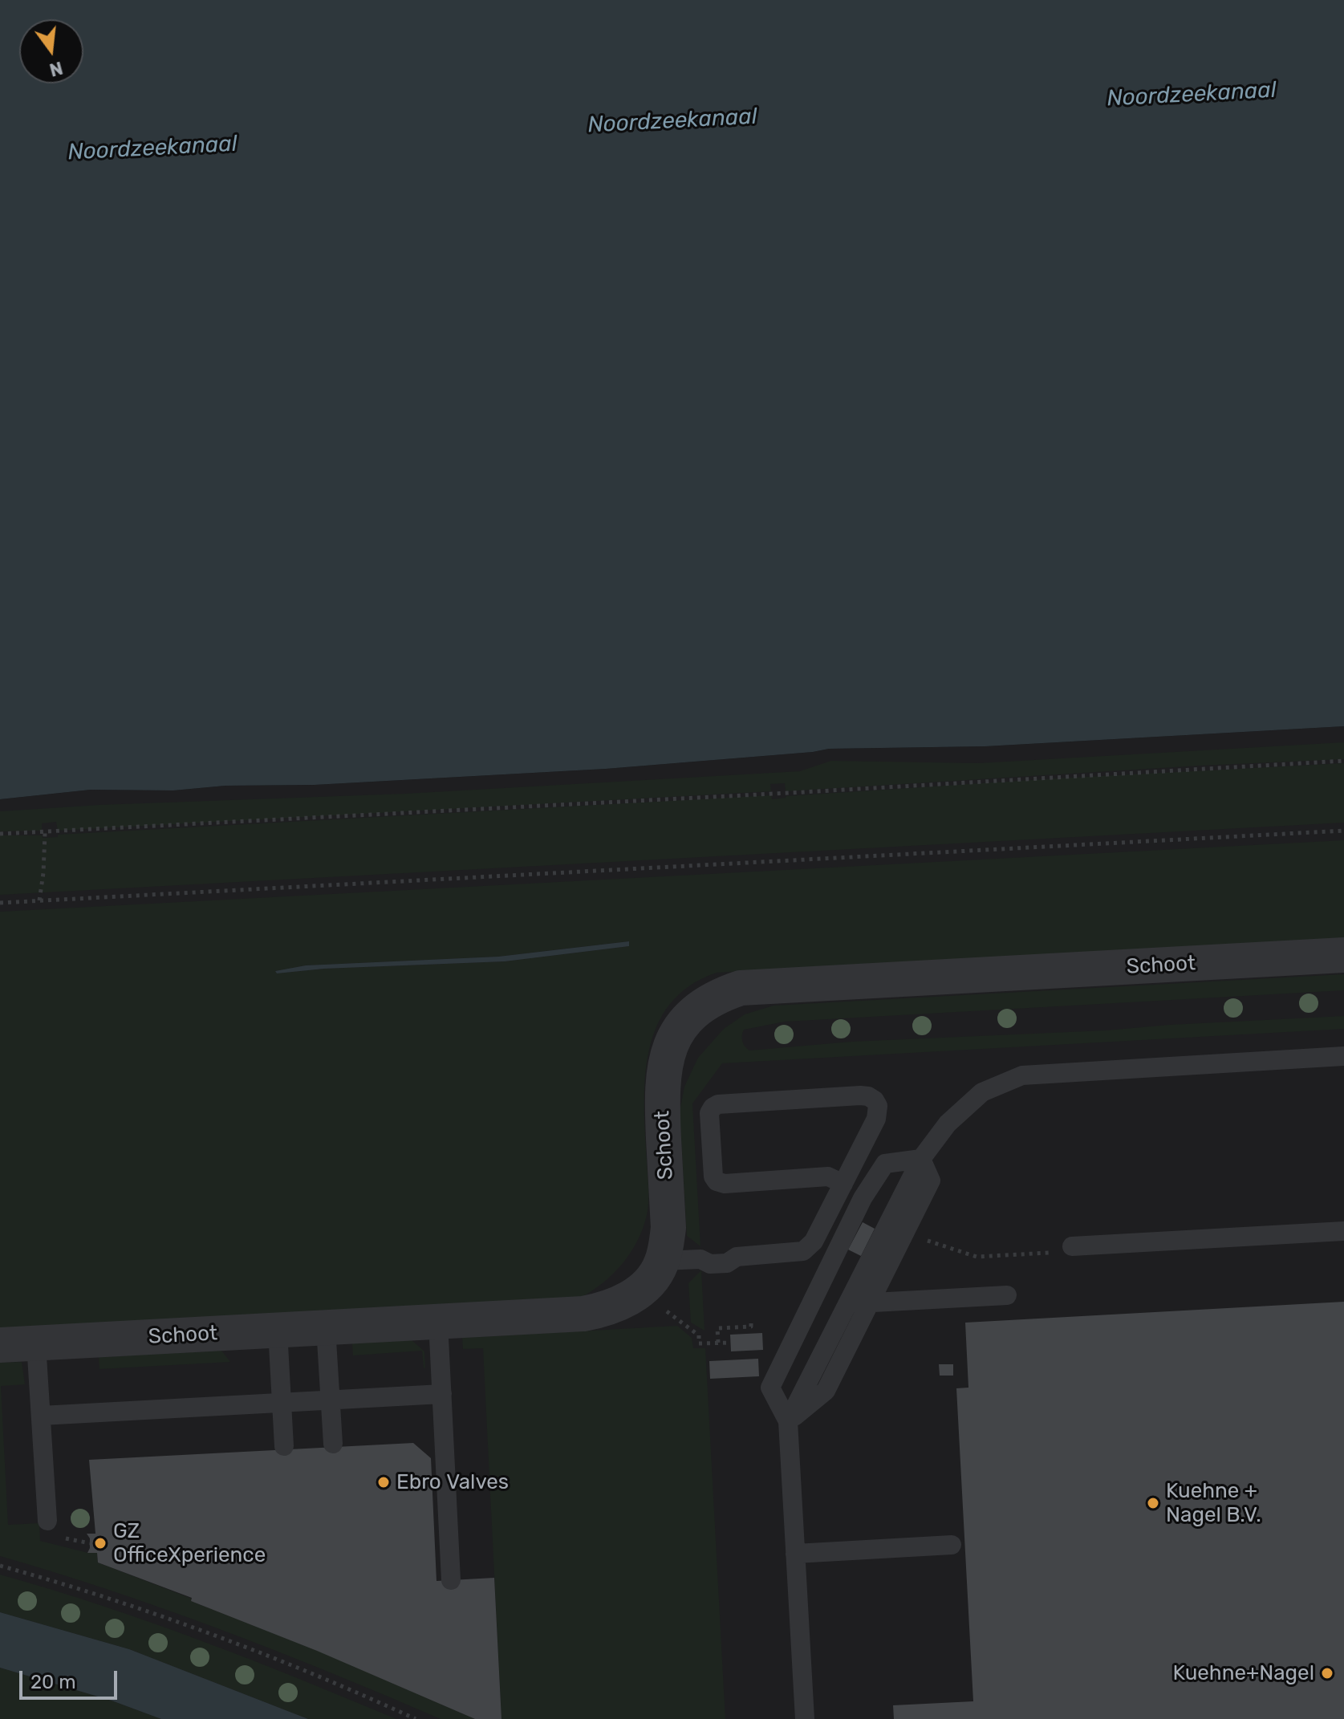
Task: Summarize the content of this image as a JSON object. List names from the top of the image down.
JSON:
{
  "streets": {
    "street": ["Schoot"]
  },
  "water": ["Noordzeekanaal"],
  "places": [
    "Ebro Valves",
    "Kuehne + Nagel B.V.",
    "GZ OfficeXperience",
    "Kuehne+Nagel"
  ],
  "scale_bar": "20 m",
  "north": "bottom"
}
